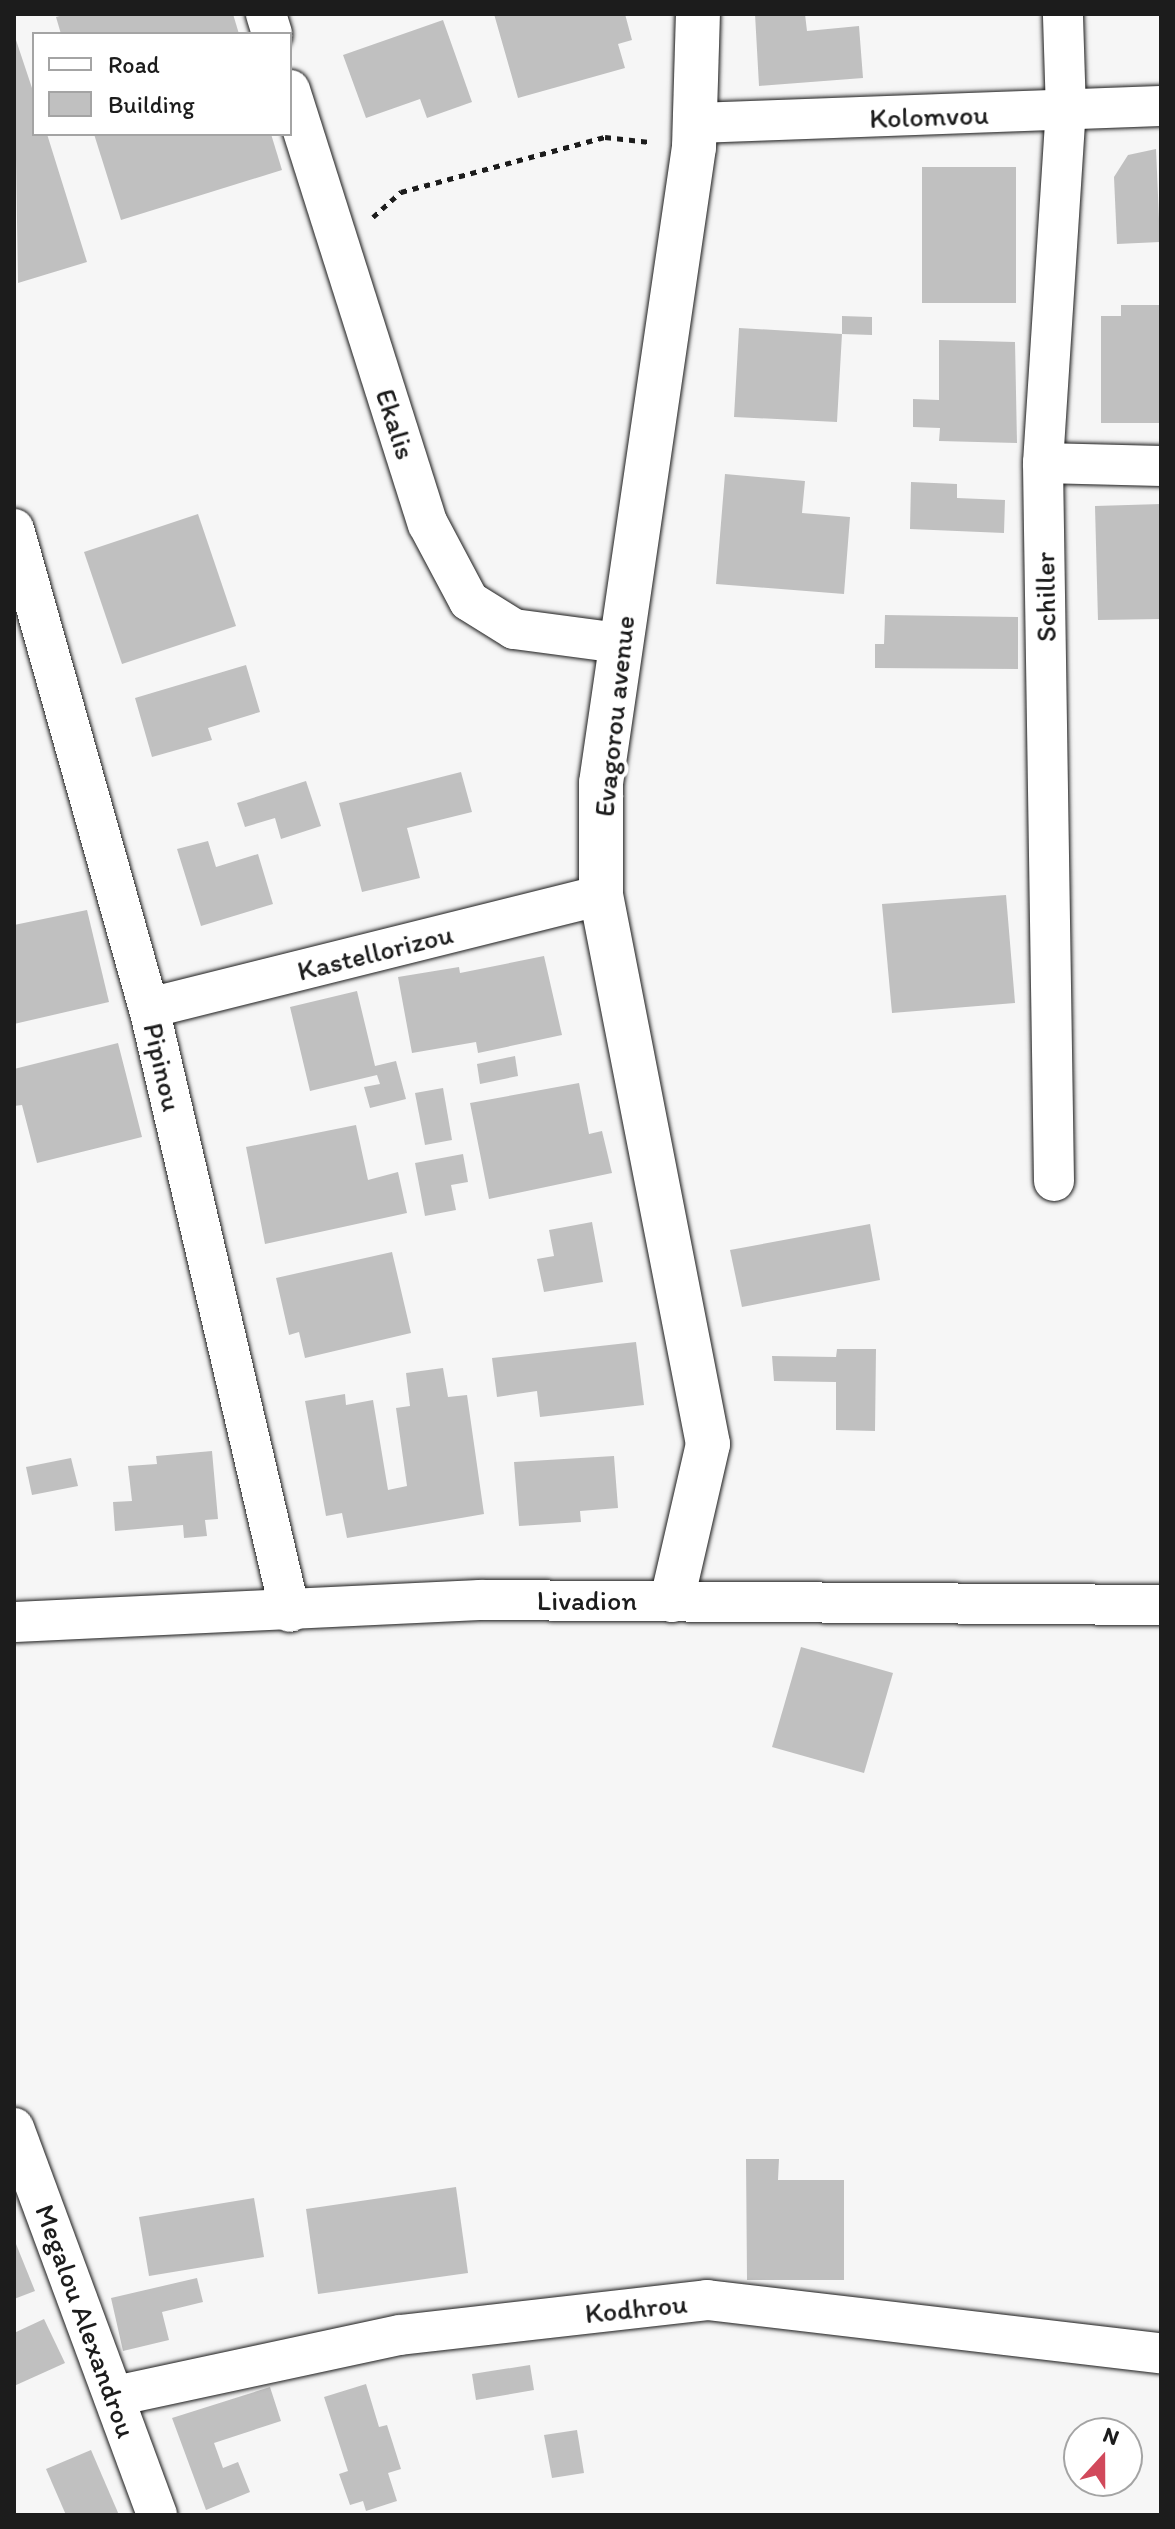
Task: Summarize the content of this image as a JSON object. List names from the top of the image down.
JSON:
{
  "streets": {
    "street": [
      "Kolomvou",
      "Ekalis",
      "Schiller",
      "Evagorou avenue",
      "Kastellorizou",
      "Pipinou",
      "Livadion",
      "Kodhrou",
      "Megalou Alexandrou"
    ]
  },
  "crossings": [
    ["Kolomvou", "Schiller"],
    ["Kolomvou", "Evagorou avenue"],
    ["Ekalis", "Evagorou avenue"],
    ["Evagorou avenue", "Kastellorizou"],
    ["Evagorou avenue", "Livadion"],
    ["Kastellorizou", "Pipinou"],
    ["Pipinou", "Livadion"],
    ["Kodhrou", "Megalou Alexandrou"]
  ],
  "legend": ["Road", "Building"],
  "north": "top"
}
